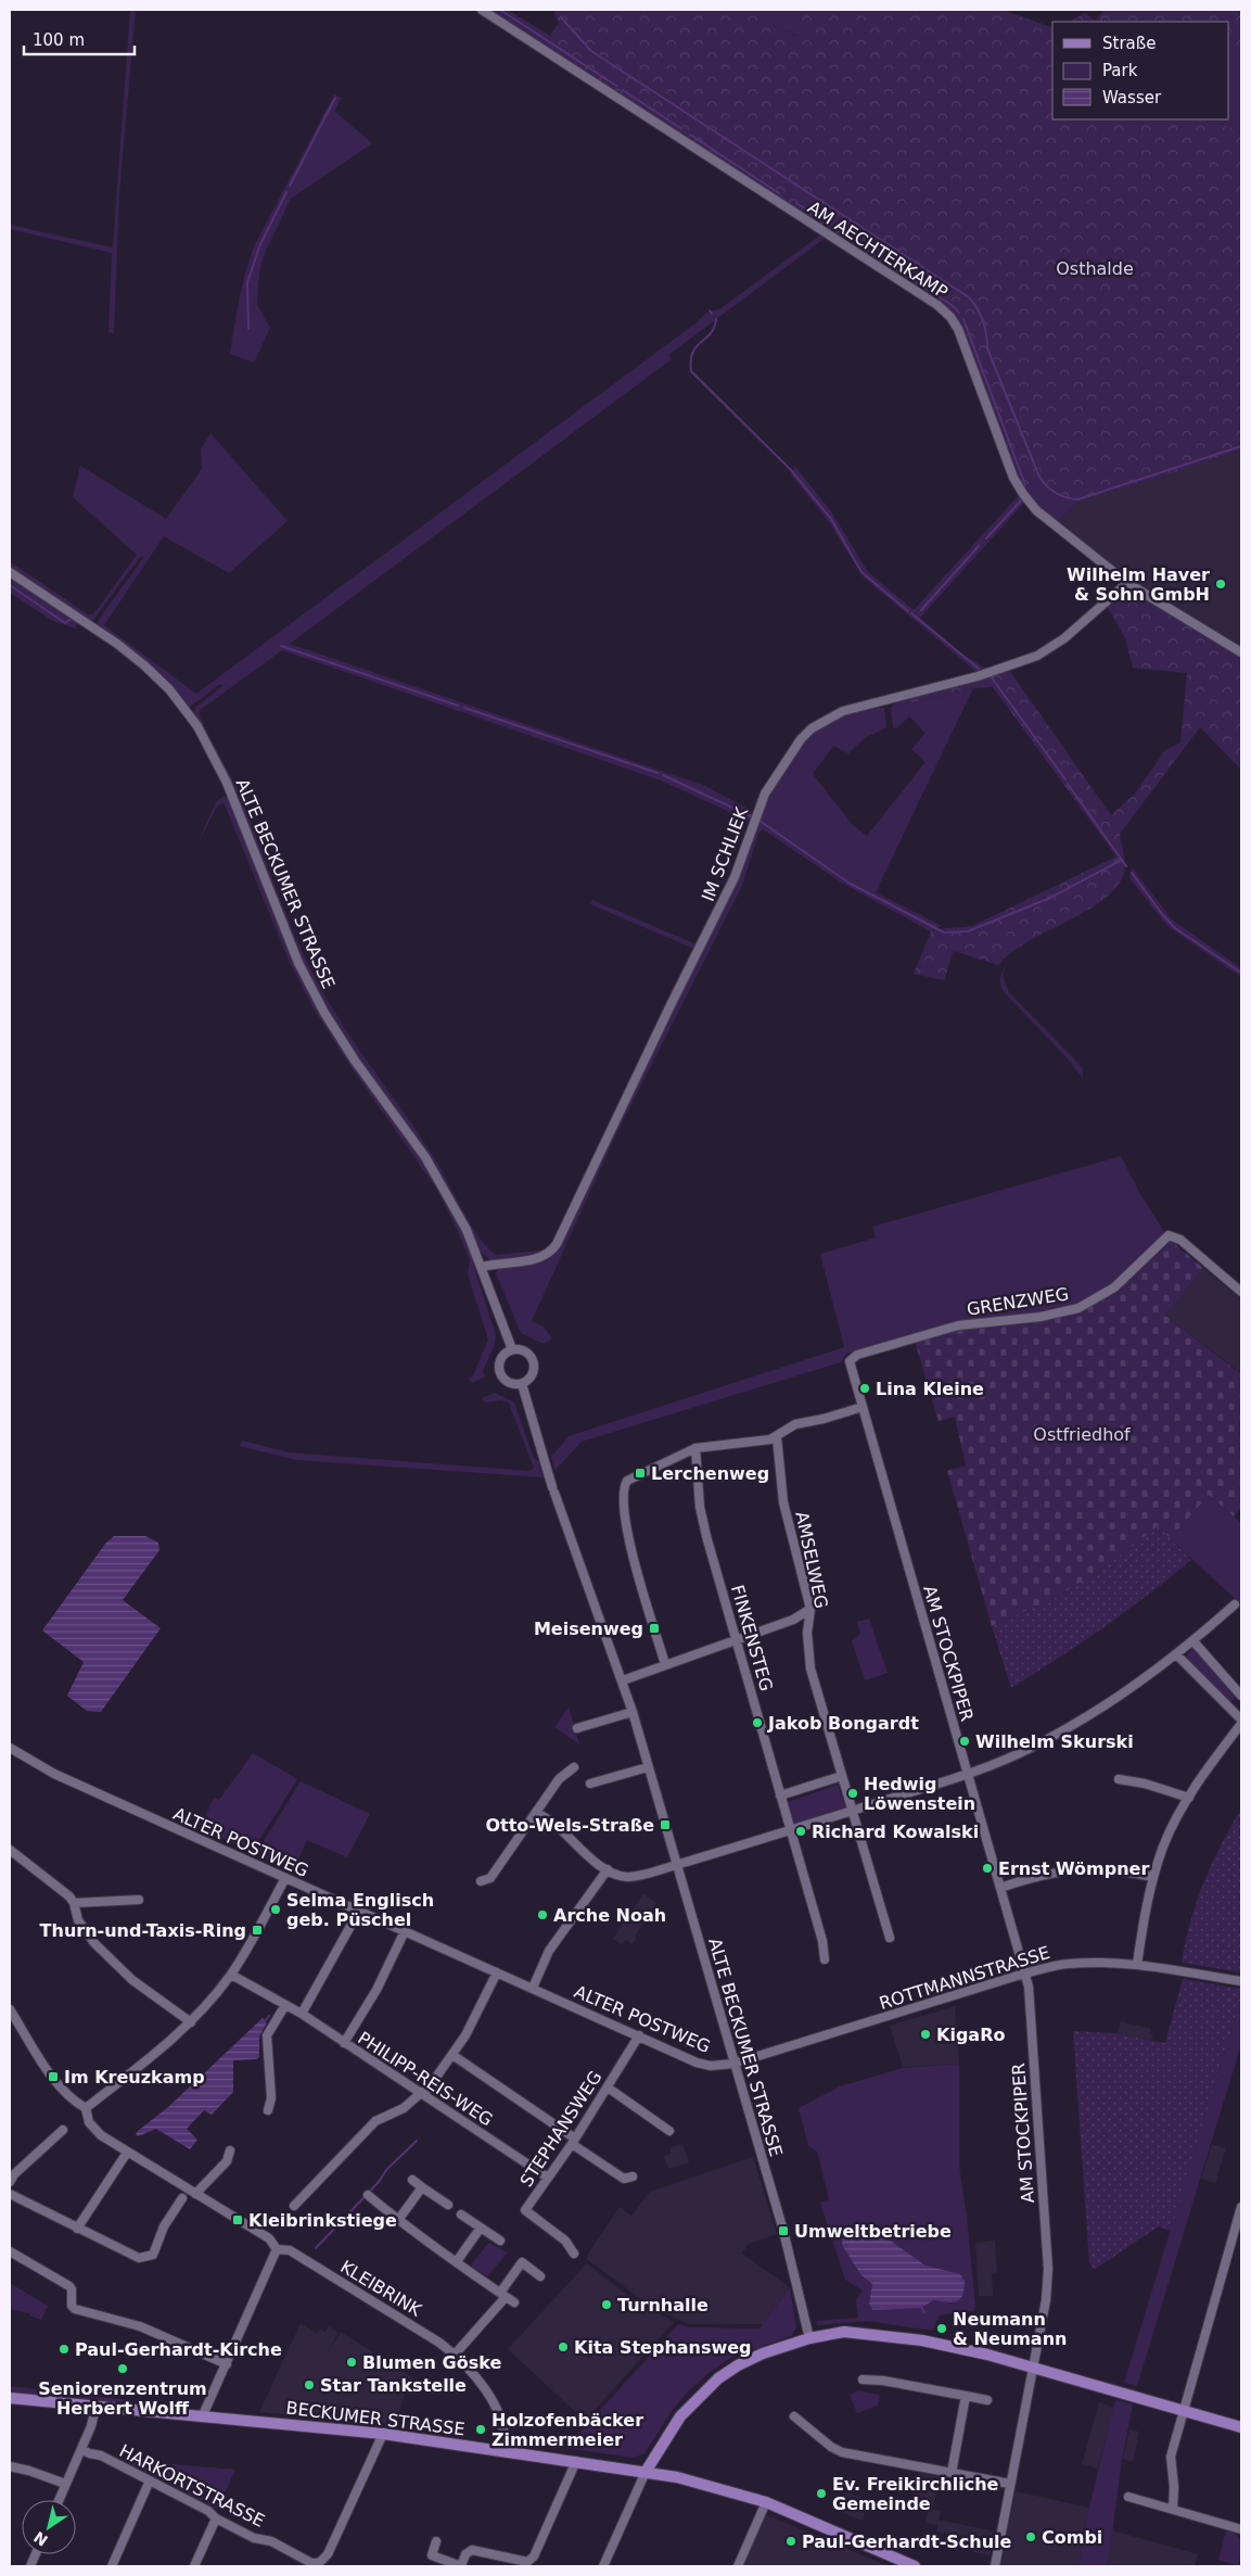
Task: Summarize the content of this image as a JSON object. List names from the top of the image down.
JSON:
{
  "streets": {
    "main road": ["BECKUMER STRASSE"],
    "street": [
      "AM AECHTERKAMP",
      "IM SCHLIEK",
      "ALTE BECKUMER STRASSE",
      "GRENZWEG",
      "AMSELWEG",
      "FINKENSTEG",
      "AM STOCKPIPER",
      "ALTER POSTWEG",
      "ROTTMANNSTRASSE",
      "PHILIPP-REIS-WEG",
      "STEPHANSWEG",
      "KLEIBRINK",
      "HARKORTSTRASSE"
    ]
  },
  "crossings": [
    ["AM AECHTERKAMP", "IM SCHLIEK"],
    ["IM SCHLIEK", "ALTE BECKUMER STRASSE"],
    ["ALTE BECKUMER STRASSE", "ALTER POSTWEG"],
    ["ALTE BECKUMER STRASSE", "ROTTMANNSTRASSE"],
    ["GRENZWEG", "AM STOCKPIPER"],
    ["AM STOCKPIPER", "ROTTMANNSTRASSE"],
    ["ALTER POSTWEG", "ROTTMANNSTRASSE"],
    ["ALTER POSTWEG", "STEPHANSWEG"],
    ["PHILIPP-REIS-WEG", "STEPHANSWEG"],
    ["KLEIBRINK", "BECKUMER STRASSE"],
    ["BECKUMER STRASSE", "HARKORTSTRASSE"]
  ],
  "parks": ["Osthalde", "Ostfriedhof"],
  "places": {
    "other": [
      "Wilhelm Haver & Sohn GmbH",
      "Lina Kleine",
      "Jakob Bongardt",
      "Wilhelm Skurski",
      "Hedwig Löwenstein",
      "Richard Kowalski",
      "Ernst Wömpner",
      "Selma Englisch geb. Püschel",
      "Arche Noah",
      "KigaRo",
      "Turnhalle",
      "Neumann & Neumann",
      "Kita Stephansweg",
      "Paul-Gerhardt-Kirche",
      "Blumen Göske",
      "Seniorenzentrum Herbert Wolff",
      "Star Tankstelle",
      "Holzofenbäcker Zimmermeier",
      "Ev. Freikirchliche Gemeinde",
      "Combi",
      "Paul-Gerhardt-Schule"
    ],
    "transit": [
      "Lerchenweg",
      "Meisenweg",
      "Otto-Wels-Straße",
      "Thurn-und-Taxis-Ring",
      "Im Kreuzkamp",
      "Kleibrinkstiege",
      "Umweltbetriebe"
    ]
  },
  "legend": ["Straße", "Park", "Wasser"],
  "scale_bar": "100 m",
  "north": "bottom left"
}
